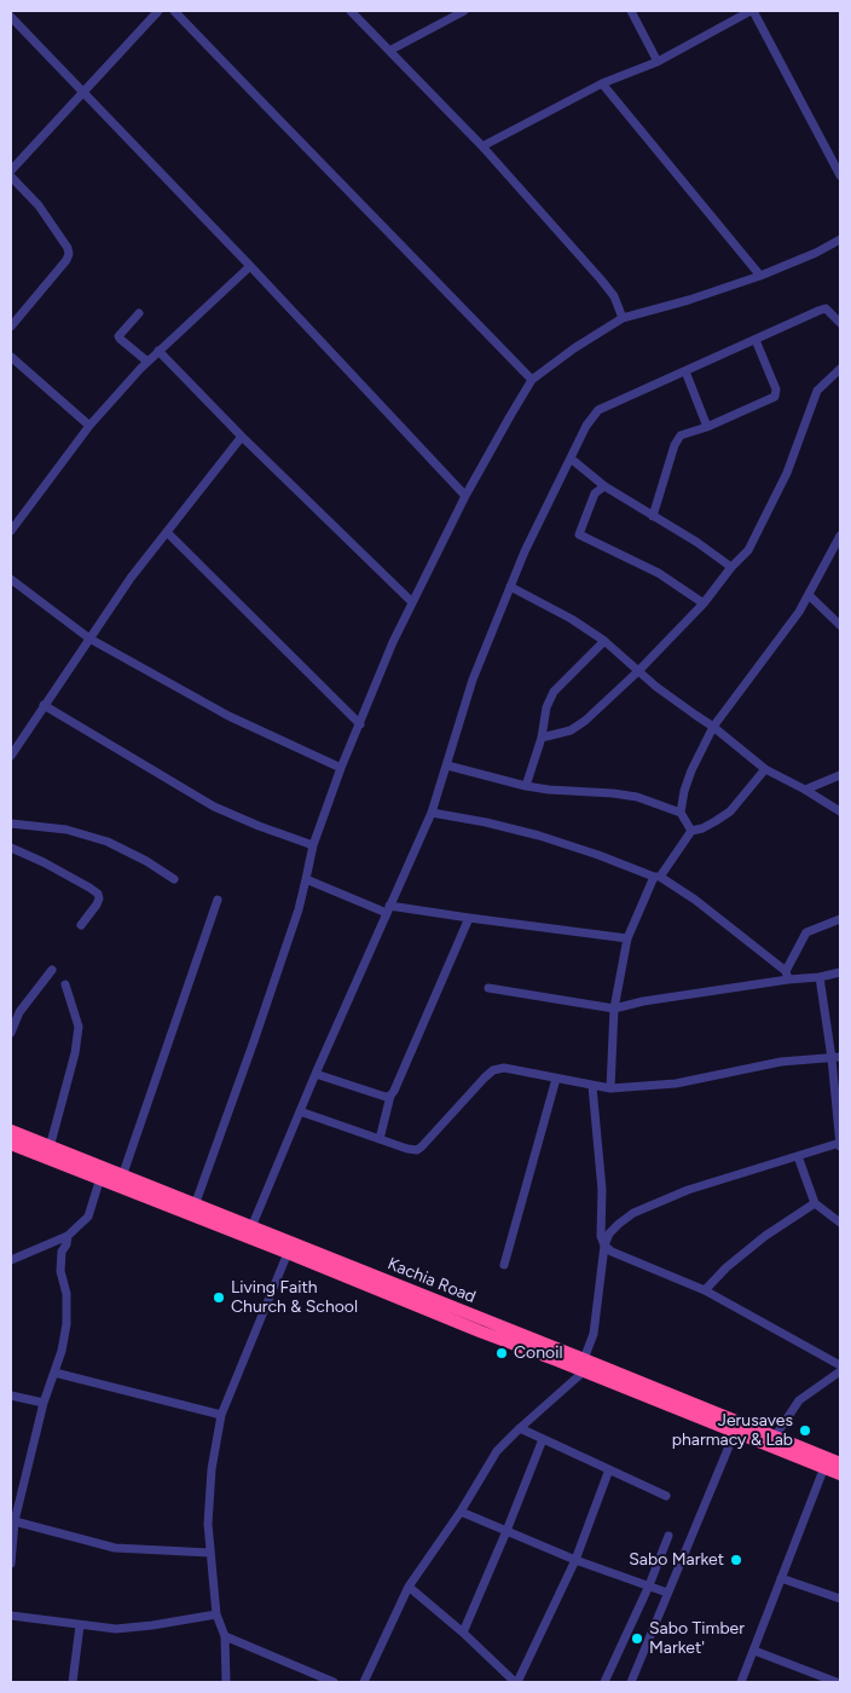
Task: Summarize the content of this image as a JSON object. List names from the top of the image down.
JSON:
{
  "streets": {
    "highway": ["Kachia Road"]
  },
  "places": [
    "Living Faith Church & School",
    "Conoil",
    "Jerusaves pharmacy & Lab",
    "Sabo Market",
    "Sabo Timber Market'"
  ]
}
